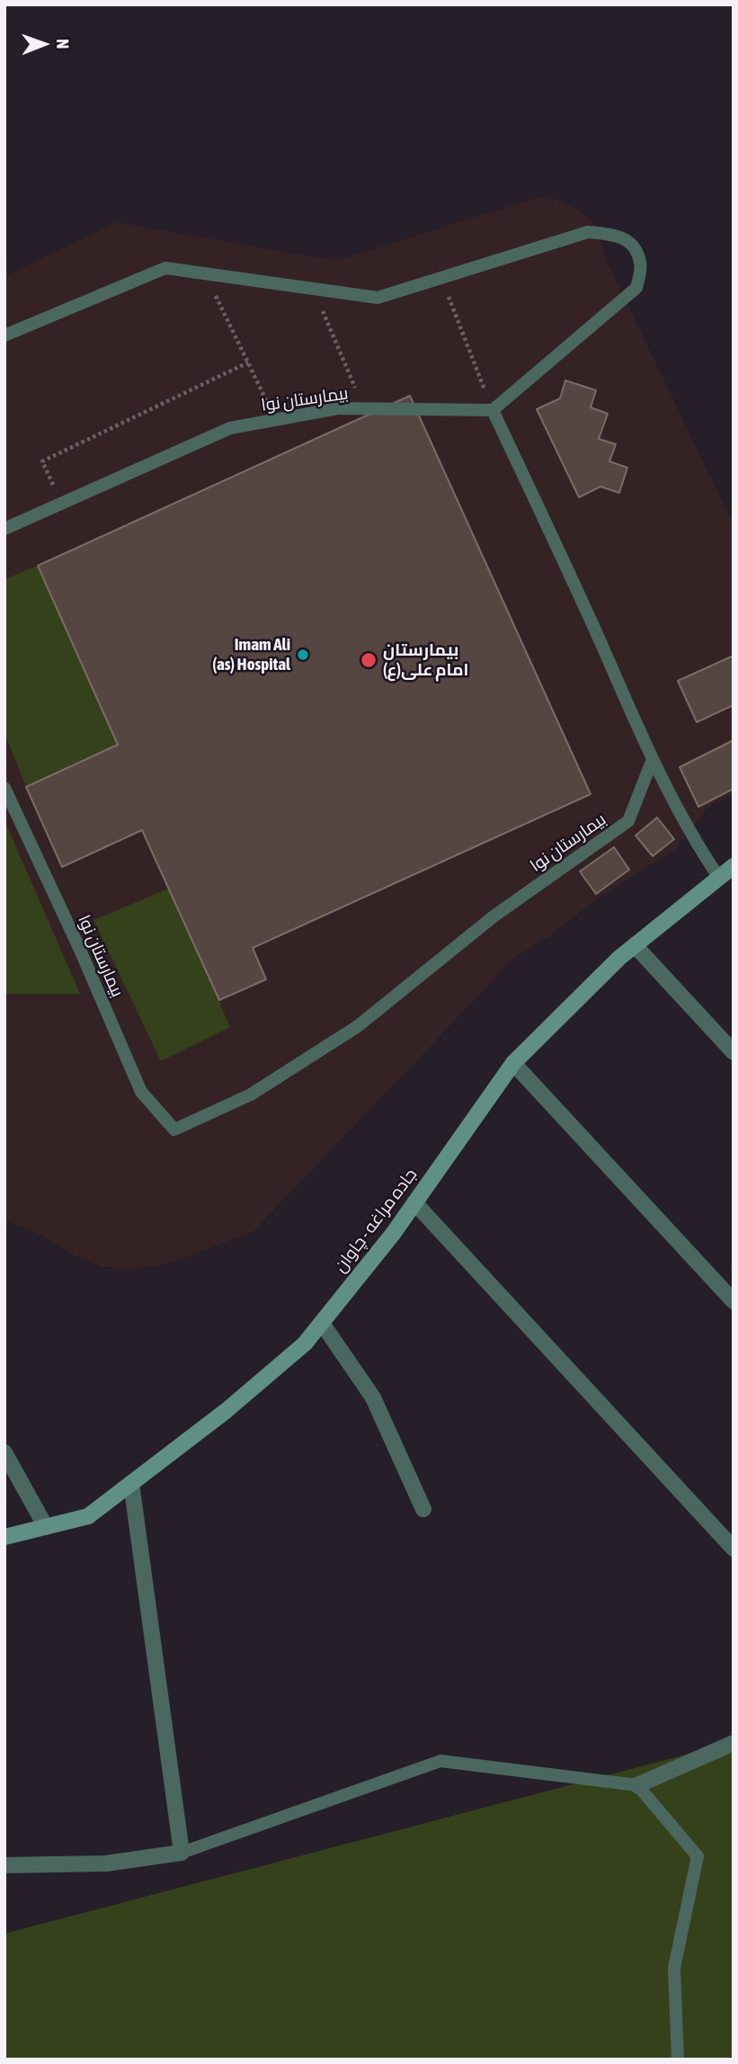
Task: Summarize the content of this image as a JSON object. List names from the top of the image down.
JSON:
{
  "streets": {
    "street": ["جاده مراغه - چاوان"],
    "lane": ["بیمارستان نوا"]
  },
  "places": ["Imam Ali (as) Hospital", "بیمارستان امام علی(ع)"],
  "north": "right"
}
